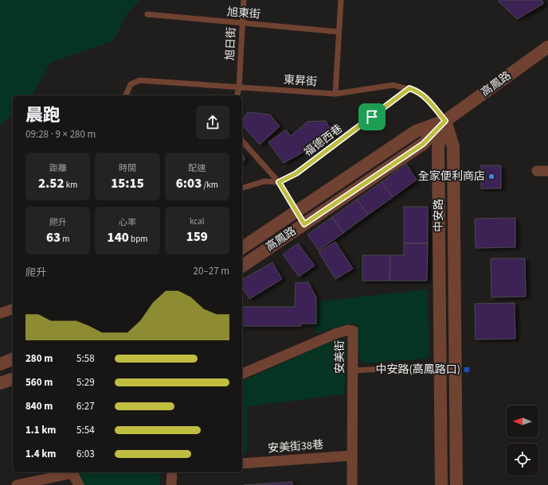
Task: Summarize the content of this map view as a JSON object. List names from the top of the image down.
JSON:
{
  "streets": {
    "street": [
      "高鳳路",
      "中安路",
      "安美街",
      "安美街38巷"
    ],
    "lane": [
      "旭東街",
      "旭日街",
      "東昇街",
      "福德西巷"
    ]
  },
  "crossings": [
    ["旭東街", "旭日街"],
    ["旭日街", "東昇街"],
    ["東昇街", "高鳳路"],
    ["東昇街", "福德西巷"],
    ["東昇街", "中安路"],
    ["高鳳路", "中安路"],
    ["安美街", "安美街38巷"]
  ],
  "places": {
    "other": ["全家便利商店"],
    "transit": ["中安路(高鳳路口)"]
  },
  "north": "left",
  "page": {
    "heading": ["晨跑", "09:28 · 9 × 280 m"],
    "stats": [
      ["距離", "2.52 km"],
      ["時間", "15:15"],
      ["配速", "6:03 /km"],
      ["爬升", "63 m"],
      ["心率", "140 bpm"],
      ["kcal", "159"]
    ],
    "chart": ["爬升", "20–27 m"],
    "list": [
      {
        "name": "280 m",
        "note": "5:58"
      },
      {
        "name": "560 m",
        "note": "5:29"
      },
      {
        "name": "840 m",
        "note": "6:27"
      },
      {
        "name": "1.1 km",
        "note": "5:54"
      },
      {
        "name": "1.4 km",
        "note": "6:03"
      }
    ]
  }
}
